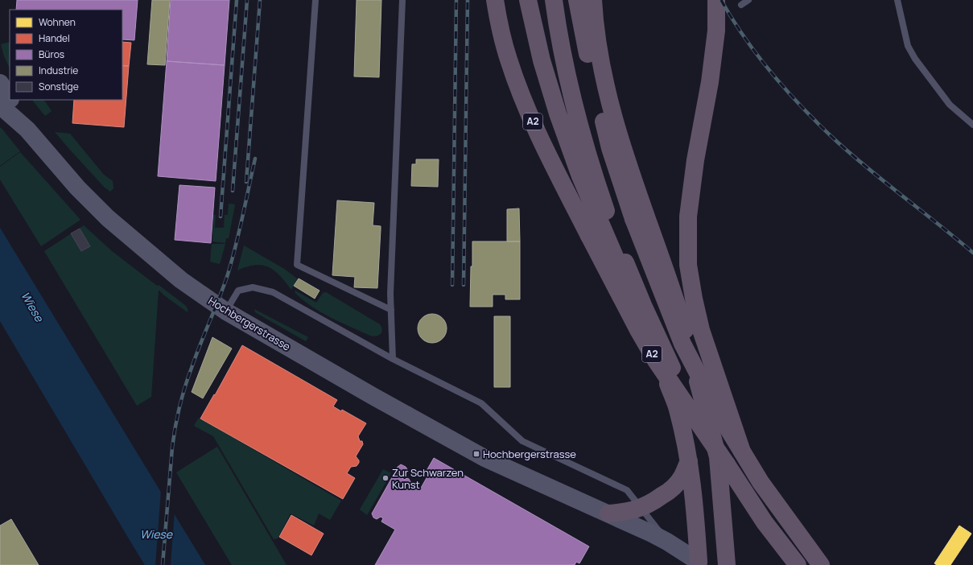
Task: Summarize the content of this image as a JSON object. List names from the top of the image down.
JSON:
{
  "streets": {
    "highway": ["A2"],
    "main road": ["Hochbergerstrasse"]
  },
  "water": ["Wiese"],
  "places": {
    "transit": ["Hochbergerstrasse"],
    "other": ["Zur Schwarzen Kunst"]
  },
  "legend": [
    "Wohnen",
    "Handel",
    "Büros",
    "Industrie",
    "Sonstige"
  ]
}
